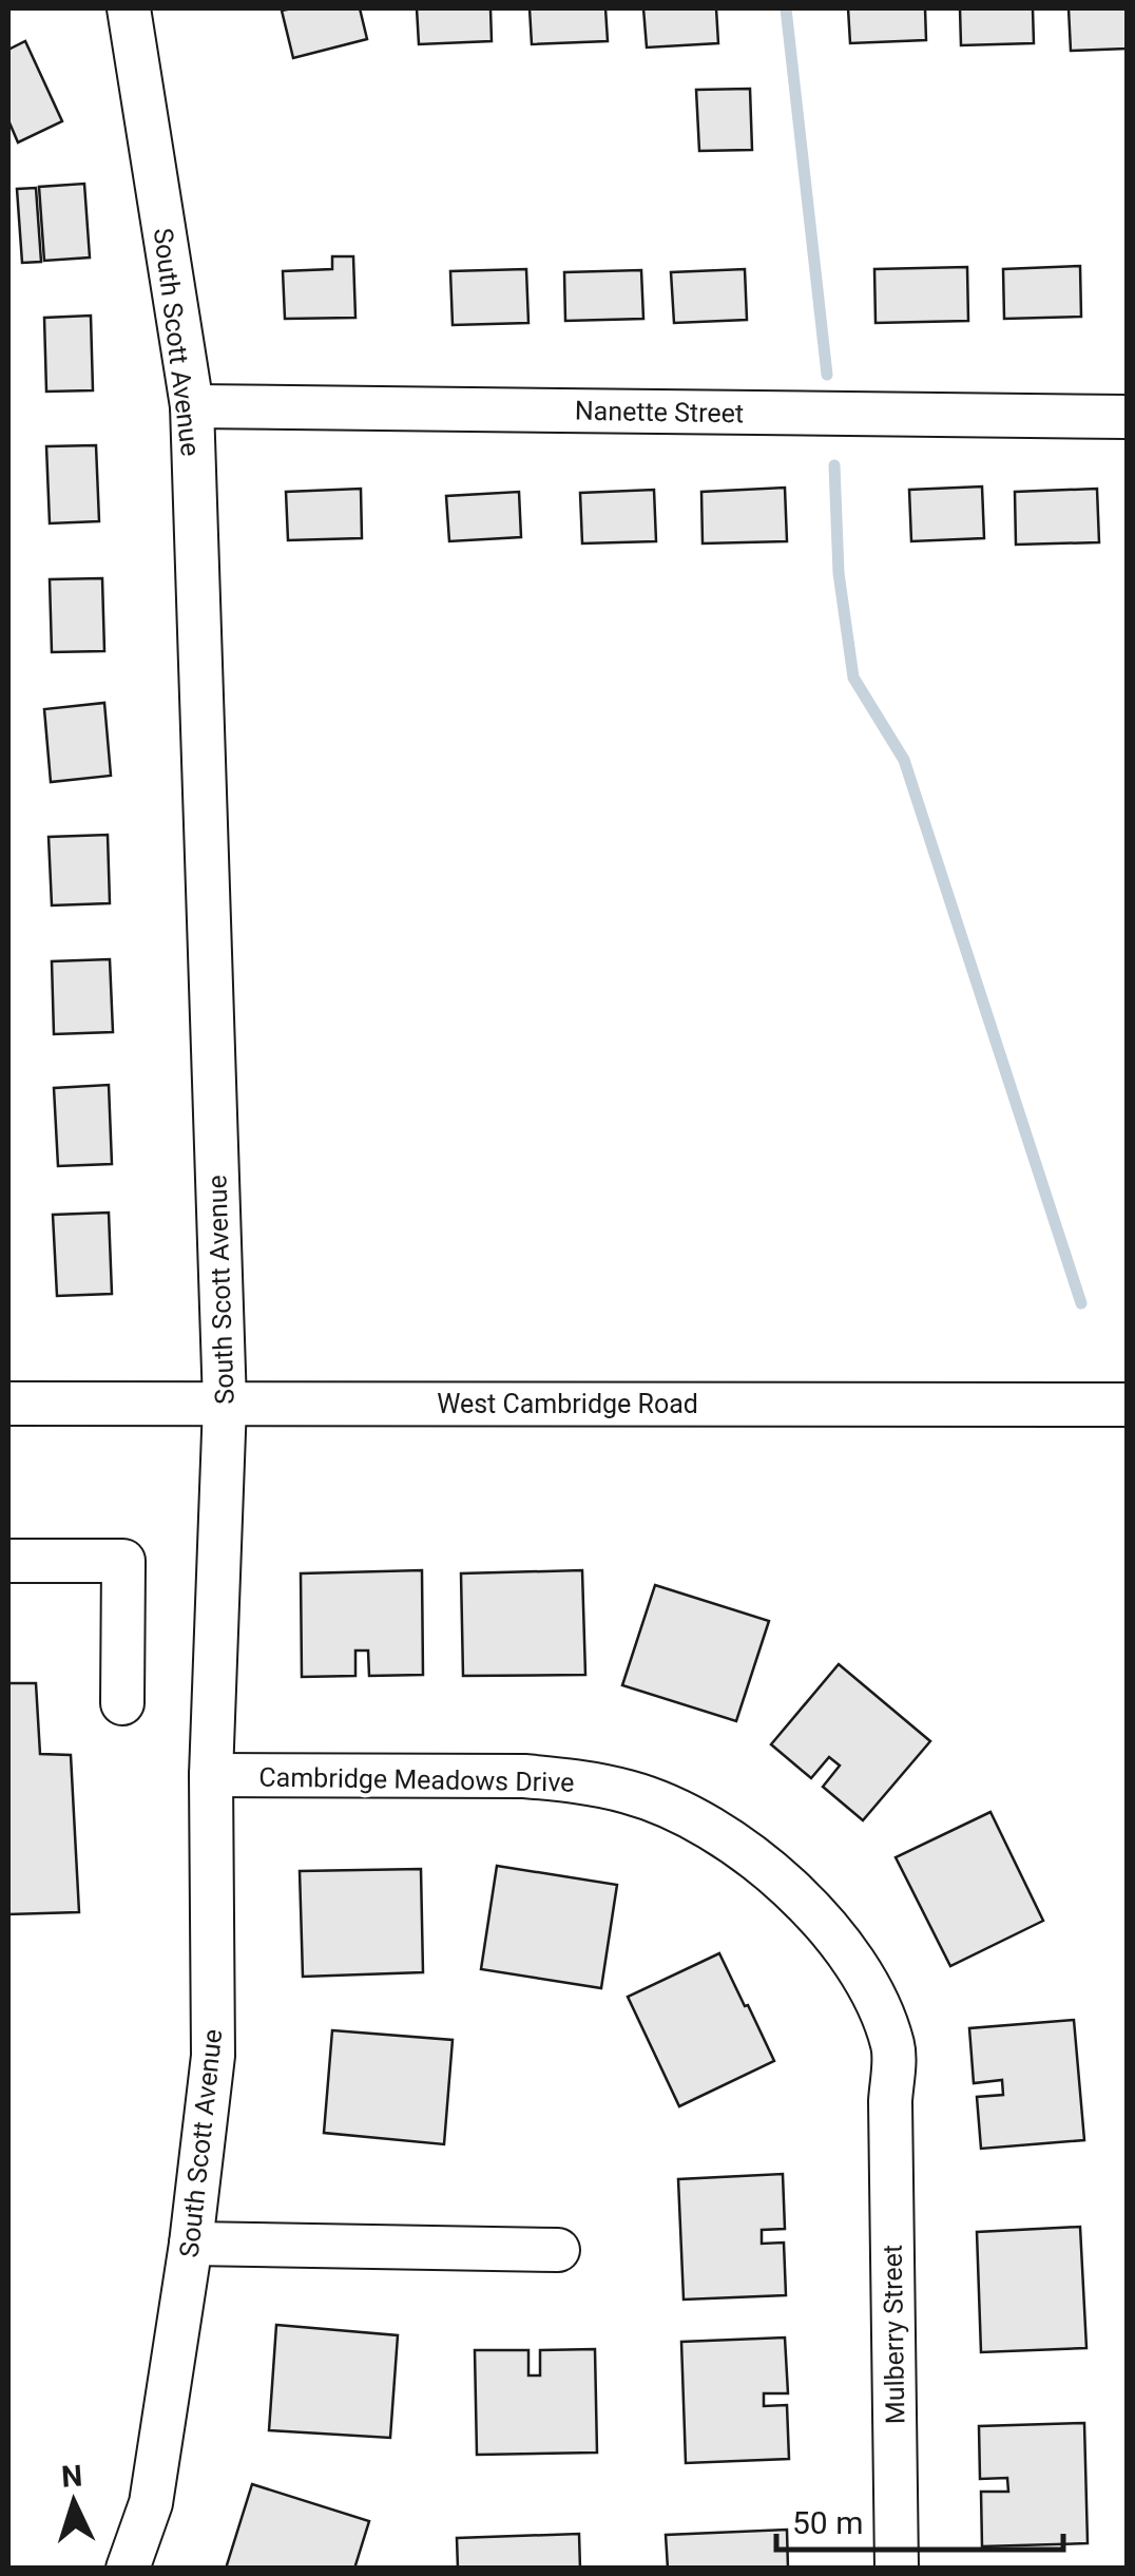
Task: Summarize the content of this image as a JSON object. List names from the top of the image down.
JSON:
{
  "streets": {
    "street": [
      "South Scott Avenue",
      "Nanette Street",
      "West Cambridge Road",
      "Cambridge Meadows Drive",
      "Mulberry Street"
    ]
  },
  "crossings": [
    ["South Scott Avenue", "Nanette Street"],
    ["South Scott Avenue", "West Cambridge Road"],
    ["South Scott Avenue", "Cambridge Meadows Drive"],
    ["Cambridge Meadows Drive", "Mulberry Street"]
  ],
  "scale_bar": "50 m",
  "north": "top"
}
